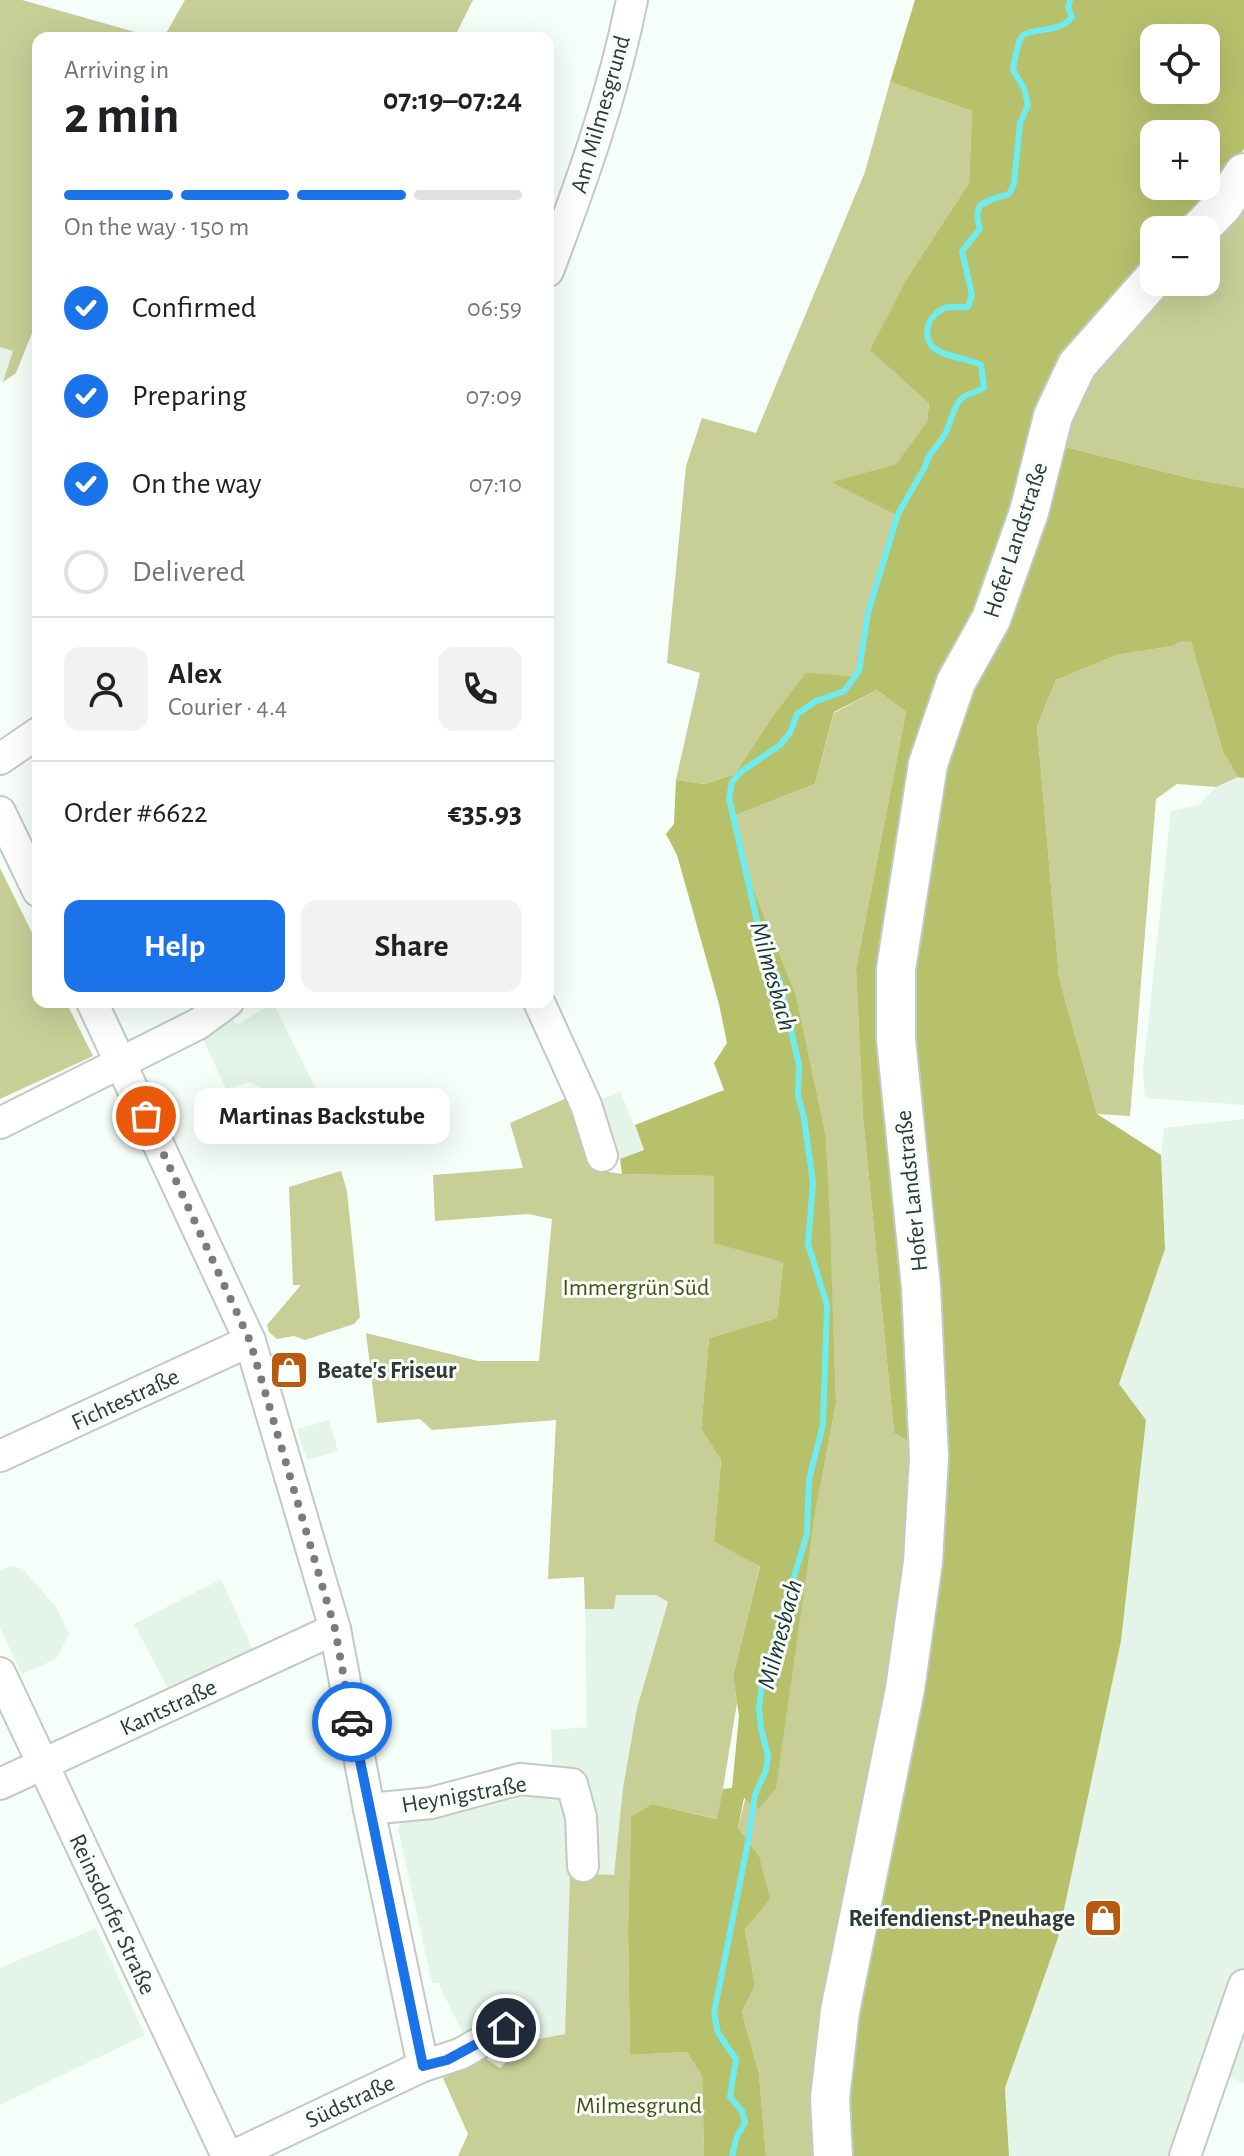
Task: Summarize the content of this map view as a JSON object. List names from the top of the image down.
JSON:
{
  "streets": {
    "main road": ["Hofer Landstraße"],
    "street": [
      "Am Milmesgrund",
      "Fichtestraße",
      "Kantstraße",
      "Heynigstraße",
      "Reinsdorfer Straße",
      "Südstraße"
    ]
  },
  "crossings": [
    ["Kantstraße", "Reinsdorfer Straße"],
    ["Reinsdorfer Straße", "Südstraße"]
  ],
  "water": ["Milmesbach"],
  "parks": ["Immergrün Süd", "Milmesgrund"],
  "places": {
    "other": ["Martinas Backstube"],
    "shop": ["Beate's Friseur", "Reifendienst-Pneuhage"]
  },
  "page": {
    "map_buttons": ["+", "−"],
    "heading": ["2 min", "Arriving in", "07:19–07:24"],
    "panel": [
      "Alex",
      "Courier · 4.4",
      "Order #6622",
      "€35.93"
    ],
    "bar": "On the way · 150 m",
    "list": [
      ["Confirmed", "06:59"],
      ["Preparing", "07:09"],
      ["On the way", "07:10"],
      "Delivered"
    ],
    "buttons": ["Help", "Share"],
    "bubble": "Martinas Backstube"
  }
}
